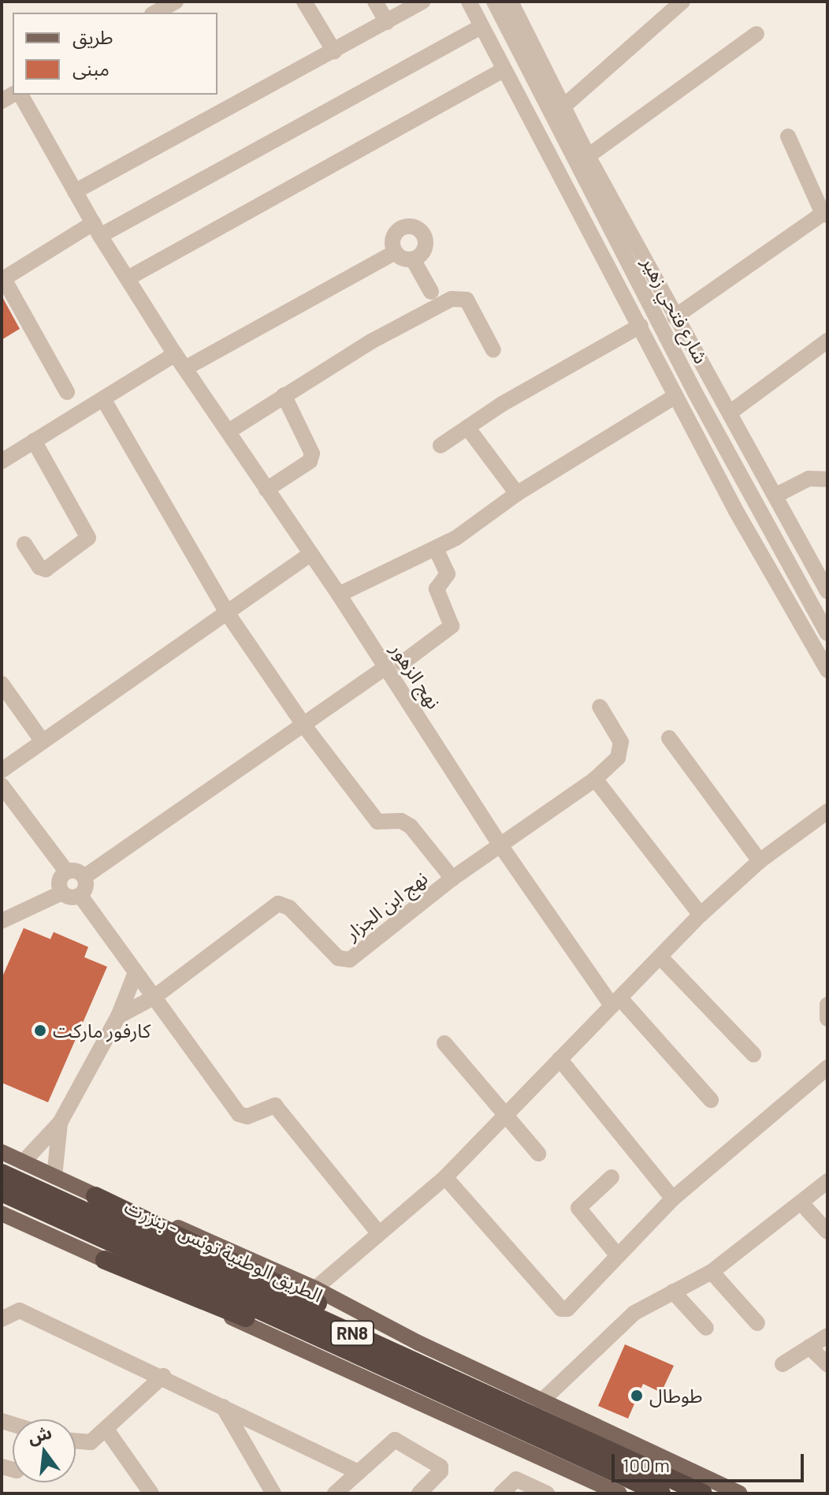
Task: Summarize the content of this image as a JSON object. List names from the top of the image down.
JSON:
{
  "streets": {
    "highway": ["الطريق الوطنية تونس - بنزرت", "RN8"],
    "street": ["شارع فتحي زهير", "نهج الزهور", "نهج ابن الجزار"]
  },
  "crossings": [
    ["نهج الزهور", "نهج ابن الجزار"]
  ],
  "places": ["كارفور ماركت", "طوطال"],
  "legend": ["طريق", "مبنى"],
  "scale_bar": "100 m",
  "north": "top"
}
